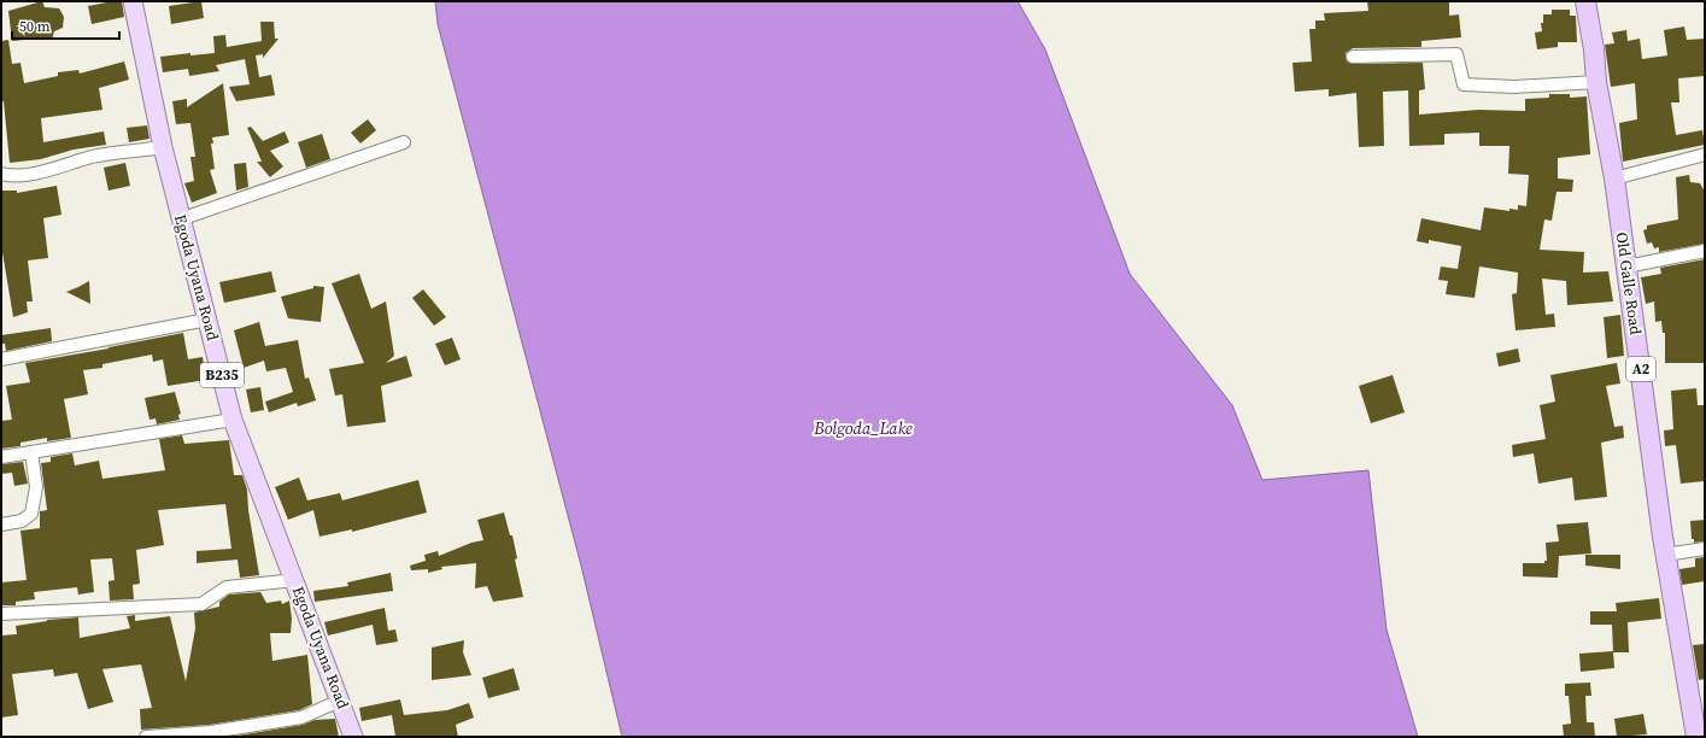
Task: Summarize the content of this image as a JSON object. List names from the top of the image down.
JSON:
{
  "streets": {
    "highway": ["Old Galle Road", "A2"],
    "main road": ["Egoda Uyana Road", "B235"]
  },
  "water": ["Bolgoda_Lake"],
  "scale_bar": "50 m"
}
